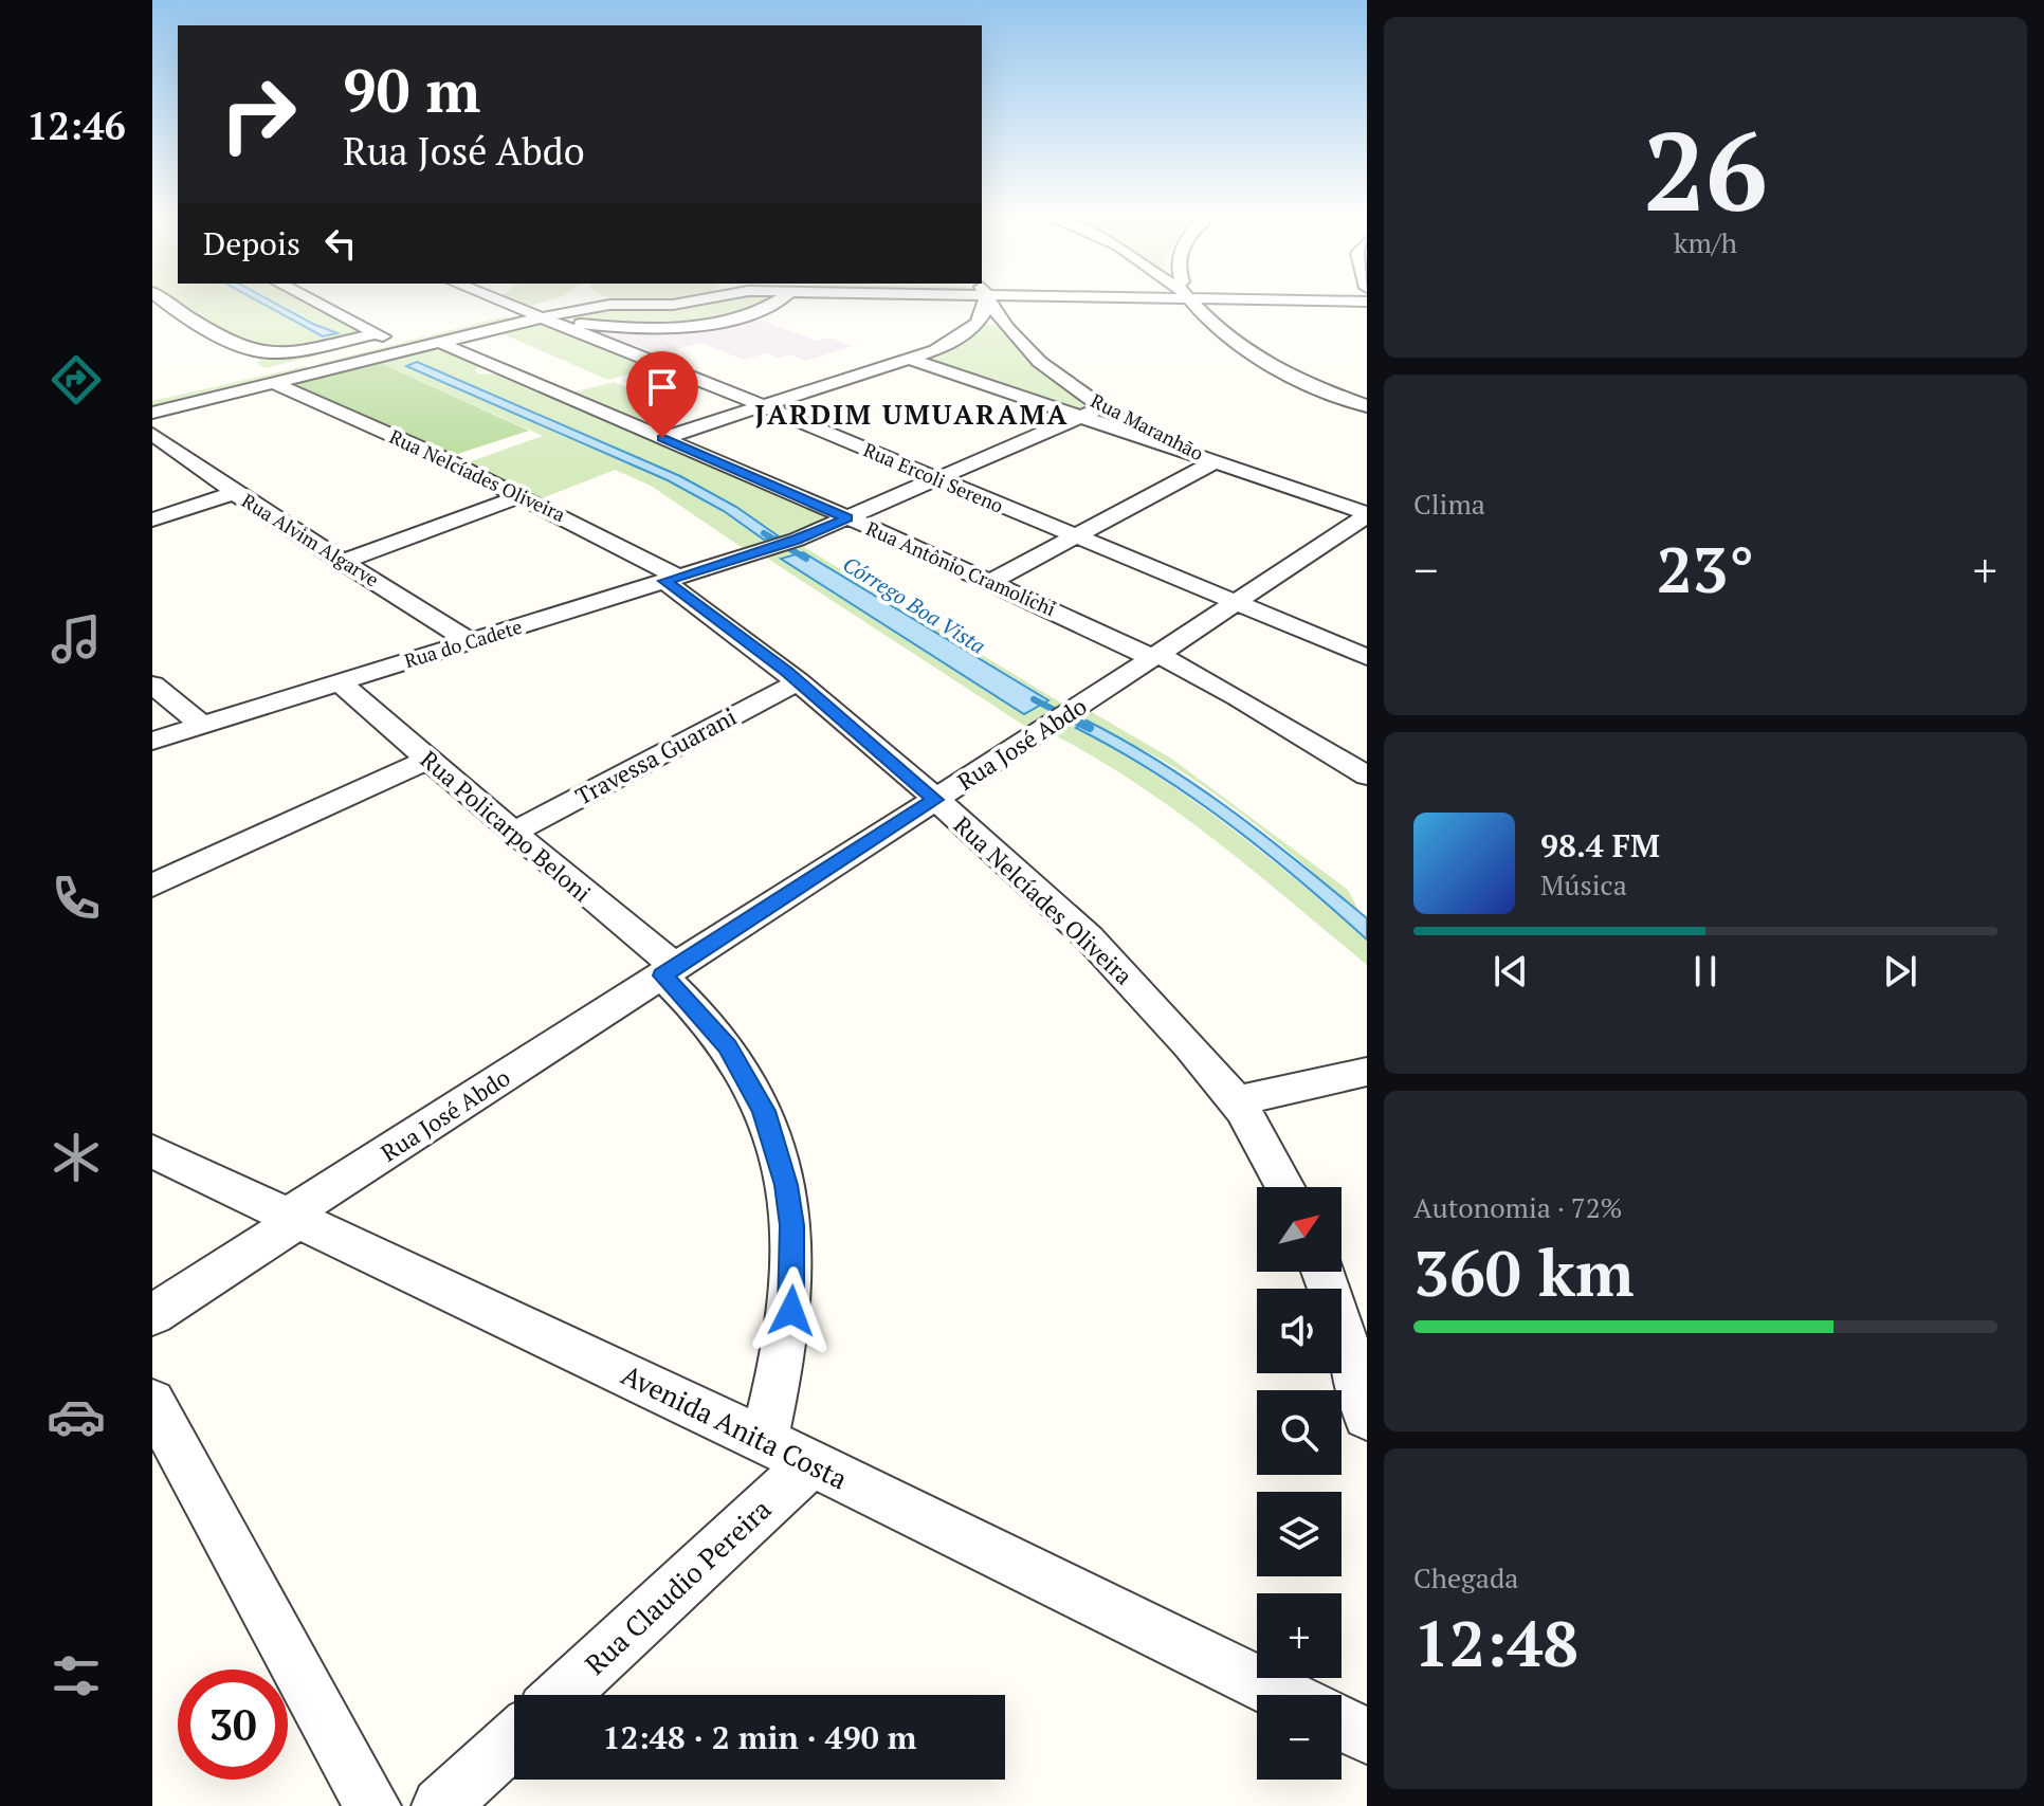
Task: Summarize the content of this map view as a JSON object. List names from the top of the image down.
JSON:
{
  "streets": {
    "street": [
      "Rua Maranhão",
      "Rua Nelcíades Oliveira",
      "Rua Ercoli Sereno",
      "Rua Alvim Algarve",
      "Rua Antônio Cramolichi",
      "Rua do Cadete",
      "Rua José Abdo",
      "Travessa Guarani",
      "Rua Policarpo Beloni",
      "Avenida Anita Costa",
      "Rua Claudio Pereira"
    ]
  },
  "crossings": [
    ["Rua Maranhão", "Rua do Cadete"],
    ["Rua Maranhão", "Rua José Abdo"],
    ["Rua Nelcíades Oliveira", "Rua do Cadete"],
    ["Rua Nelcíades Oliveira", "Rua José Abdo"],
    ["Rua Nelcíades Oliveira", "Travessa Guarani"],
    ["Rua Ercoli Sereno", "Rua do Cadete"],
    ["Rua Ercoli Sereno", "Rua José Abdo"],
    ["Rua Alvim Algarve", "Rua do Cadete"],
    ["Rua Antônio Cramolichi", "Rua do Cadete"],
    ["Rua Antônio Cramolichi", "Rua José Abdo"],
    ["Rua do Cadete", "Rua Policarpo Beloni"],
    ["Rua José Abdo", "Rua Policarpo Beloni"],
    ["Rua José Abdo", "Avenida Anita Costa"],
    ["Travessa Guarani", "Rua Policarpo Beloni"],
    ["Rua Policarpo Beloni", "Avenida Anita Costa"],
    ["Avenida Anita Costa", "Rua Claudio Pereira"]
  ],
  "districts": ["JARDIM UMUARAMA"],
  "water": ["Córrego Boa Vista"],
  "north": "top right",
  "page": {
    "tabs": "12:46",
    "tile": [
      ["26", "km/h"],
      "Clima",
      ["Autonomia · 72%", "360 km"],
      ["Chegada", "12:48"]
    ],
    "turn": ["90 m", "Rua José Abdo"],
    "then": "Depois",
    "heat": ["−", "23°", "+"],
    "song": ["98.4 FM", "Música"],
    "map_buttons": ["+", "−"],
    "limit": "30",
    "trip": "12:48 · 2 min · 490 m"
  }
}
